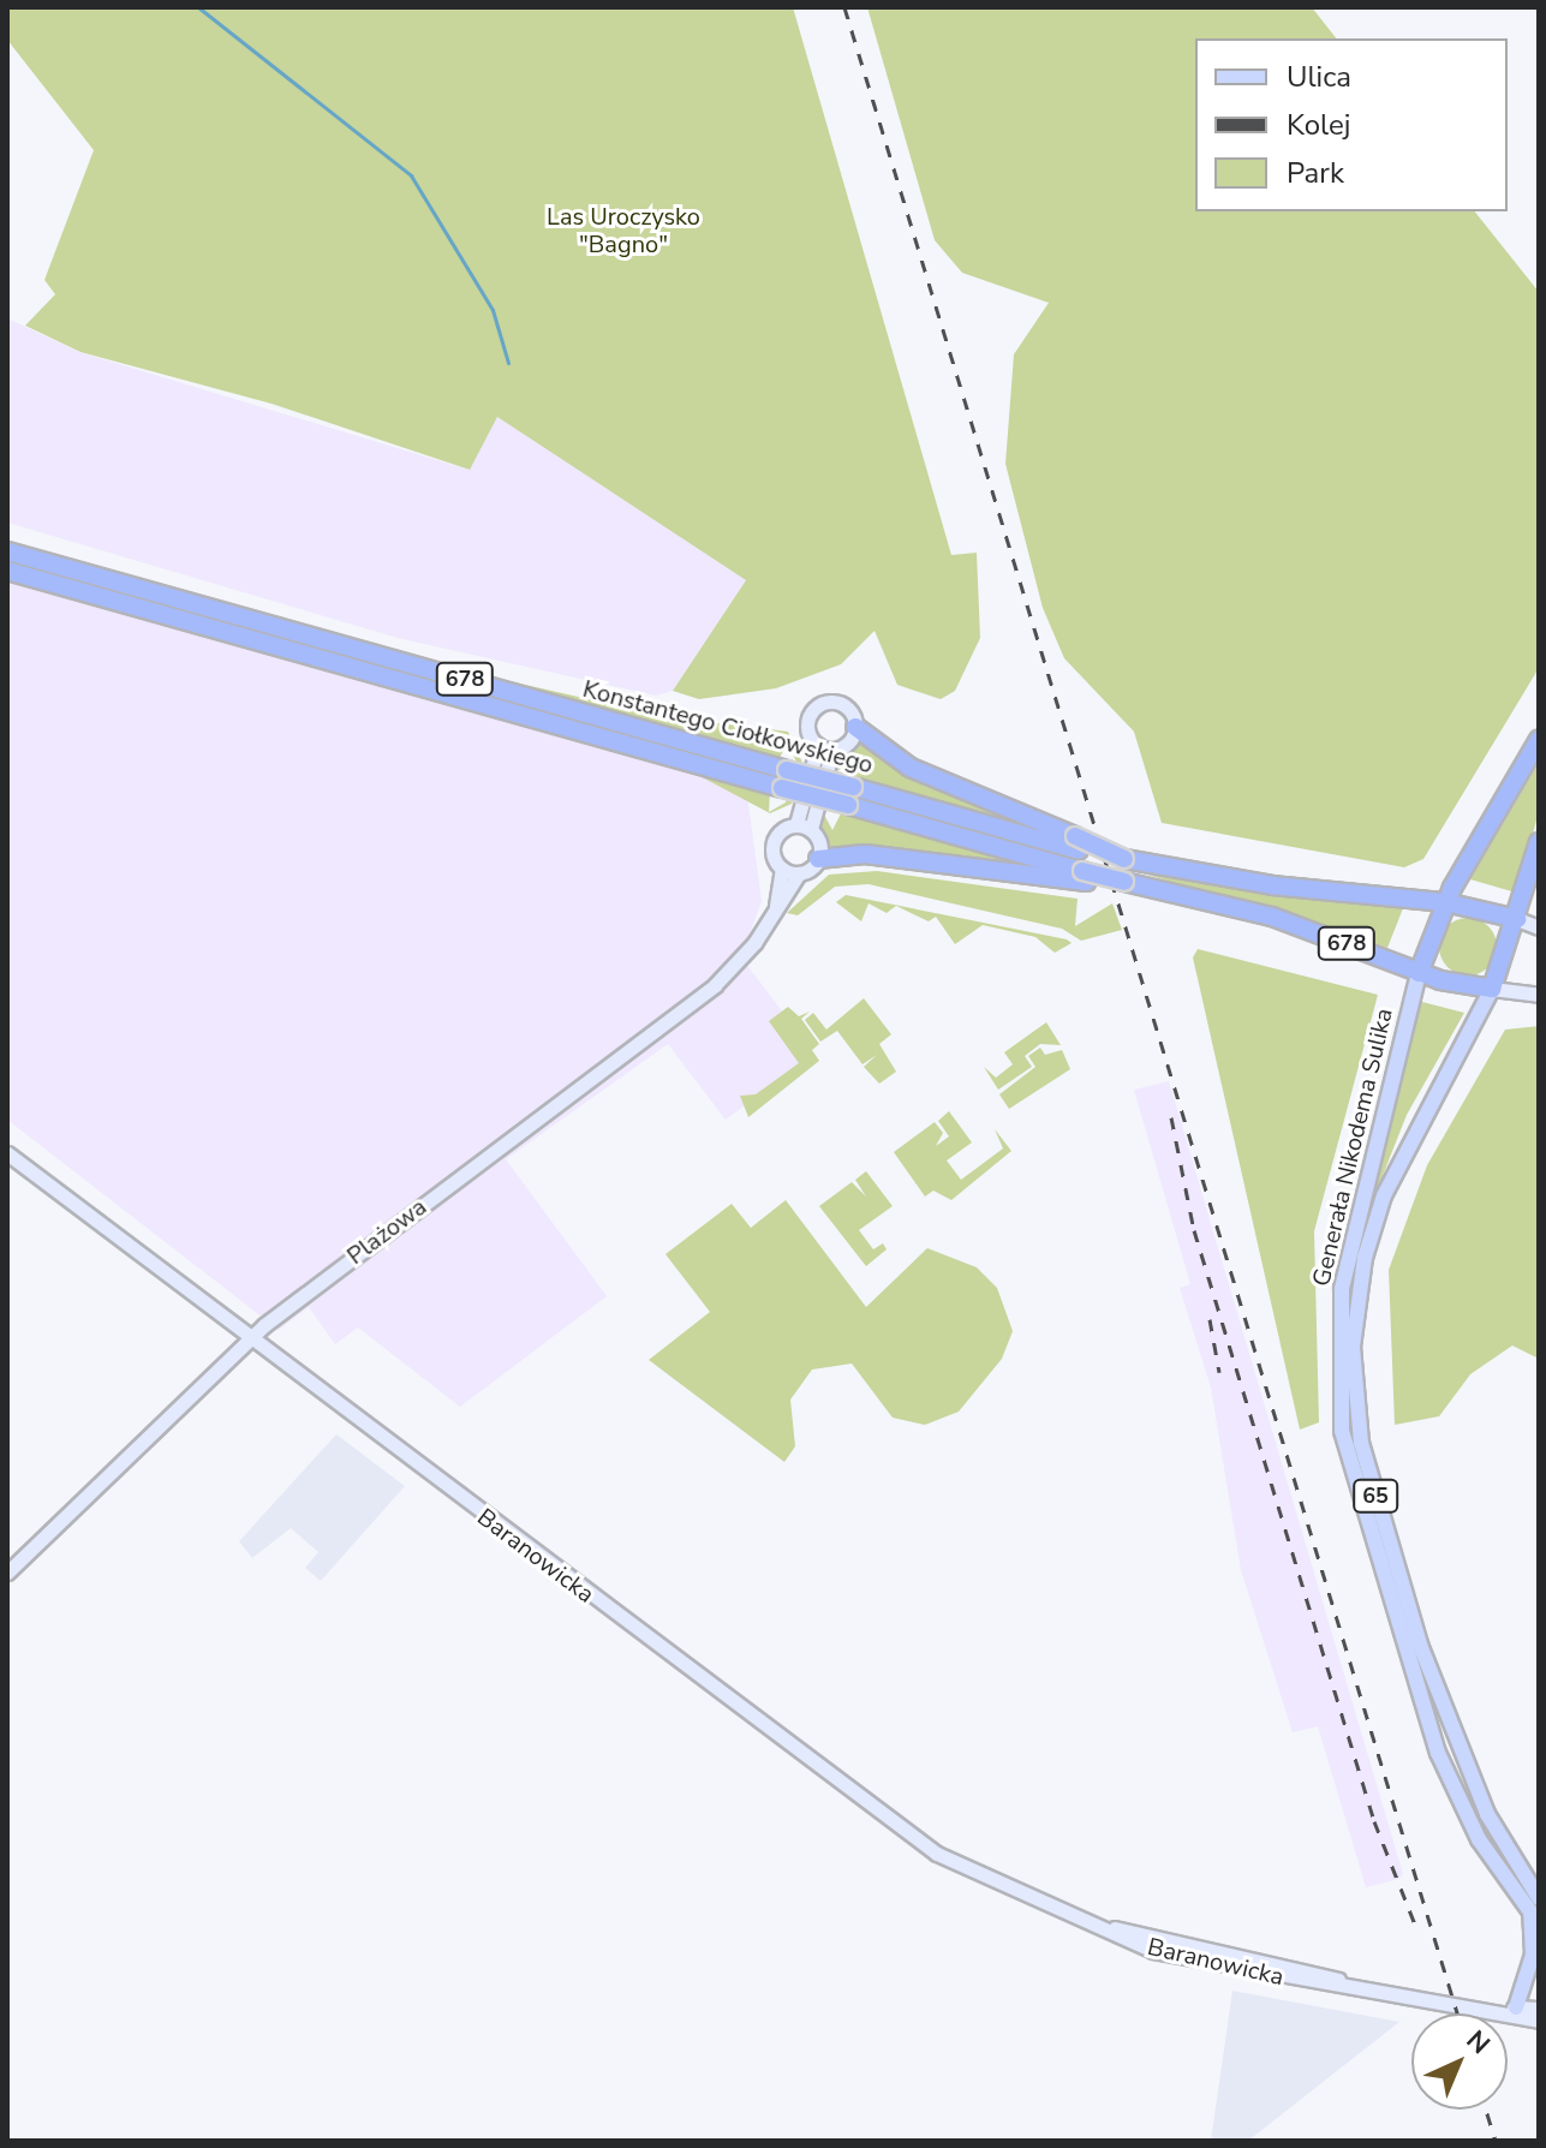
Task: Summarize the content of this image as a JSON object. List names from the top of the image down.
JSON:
{
  "streets": {
    "highway": ["678", "Konstantego Ciołkowskiego", "65"],
    "main road": ["Generała Nikodema Sulika"],
    "street": ["Plażowa", "Baranowicka"]
  },
  "crossings": [
    ["678", "Konstantego Ciołkowskiego"],
    ["678", "Generała Nikodema Sulika"],
    ["678", "65"],
    ["Konstantego Ciołkowskiego", "65"],
    ["Generała Nikodema Sulika", "65"],
    ["Plażowa", "Baranowicka"]
  ],
  "parks": ["Las Uroczysko \"Bagno\""],
  "legend": ["Ulica", "Kolej", "Park"],
  "north": "top right"
}
